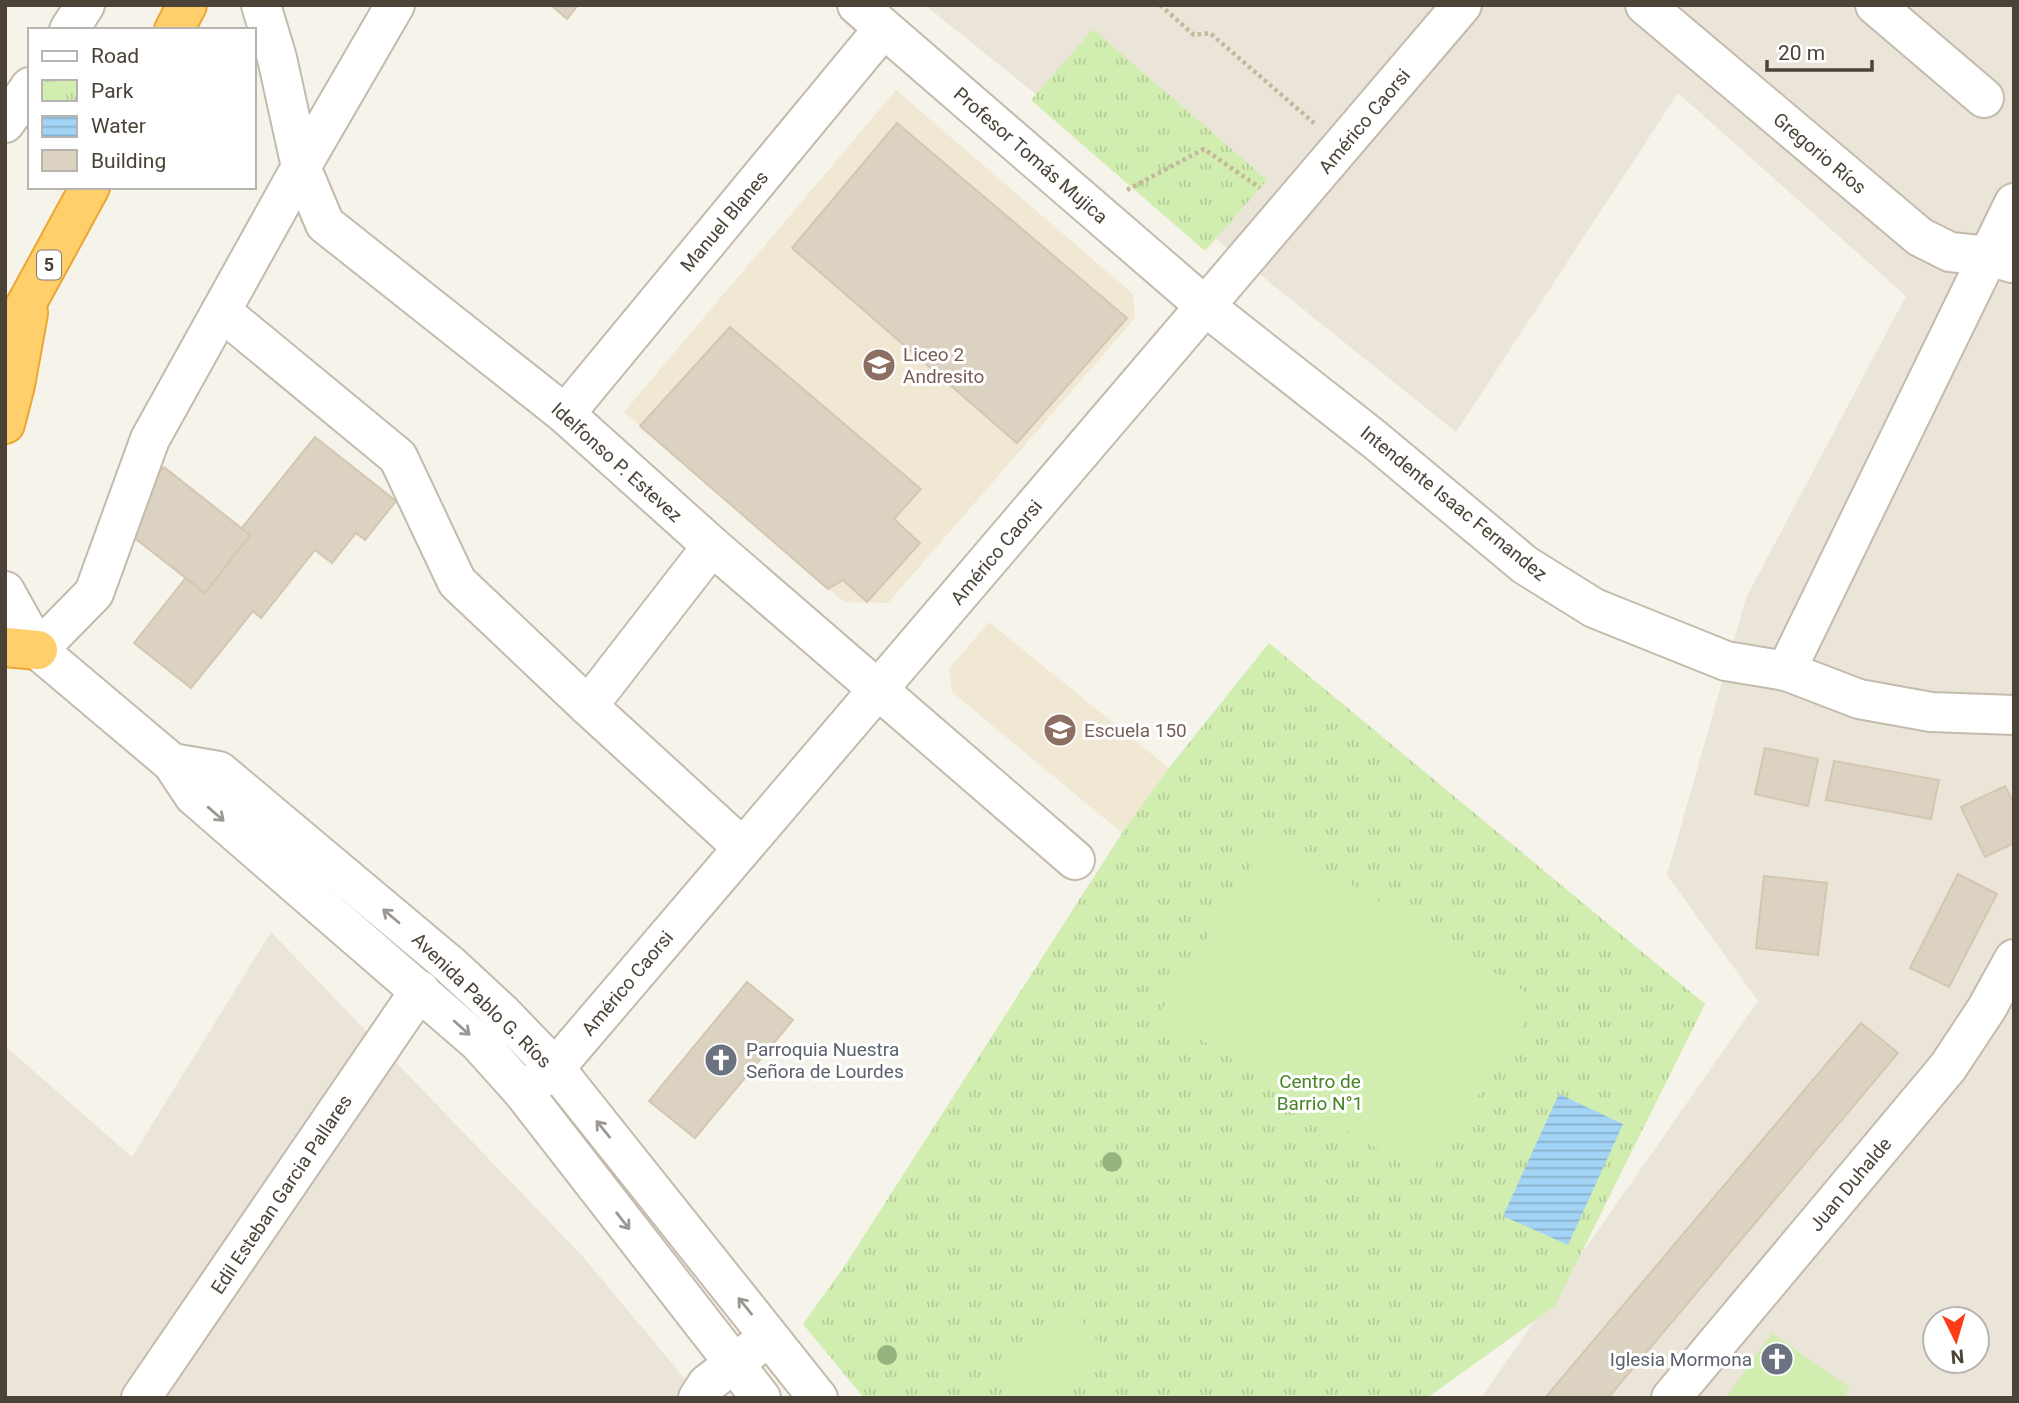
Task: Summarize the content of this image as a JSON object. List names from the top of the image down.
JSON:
{
  "streets": {
    "highway": ["5"],
    "street": [
      "Américo Caorsi",
      "Gregorio Ríos",
      "Profesor Tomás Mujica",
      "Manuel Blanes",
      "Idelfonso P. Estevez",
      "Intendente Isaac Fernandez",
      "Avenida Pablo G. Ríos",
      "Juan Duhalde",
      "Edil Esteban Garcia Pallares"
    ]
  },
  "crossings": [
    ["Américo Caorsi", "Profesor Tomás Mujica"],
    ["Américo Caorsi", "Idelfonso P. Estevez"],
    ["Américo Caorsi", "Intendente Isaac Fernandez"],
    ["Américo Caorsi", "Avenida Pablo G. Ríos"],
    ["Profesor Tomás Mujica", "Manuel Blanes"],
    ["Profesor Tomás Mujica", "Intendente Isaac Fernandez"],
    ["Manuel Blanes", "Idelfonso P. Estevez"],
    ["Avenida Pablo G. Ríos", "Edil Esteban Garcia Pallares"]
  ],
  "parks": ["Centro de Barrio N°1"],
  "places": {
    "school or university": ["Liceo 2 Andresito", "Escuela 150"],
    "church": ["Parroquia Nuestra Señora de Lourdes", "Iglesia Mormona"]
  },
  "legend": [
    "Road",
    "Park",
    "Water",
    "Building"
  ],
  "scale_bar": "20 m",
  "north": "bottom"
}
